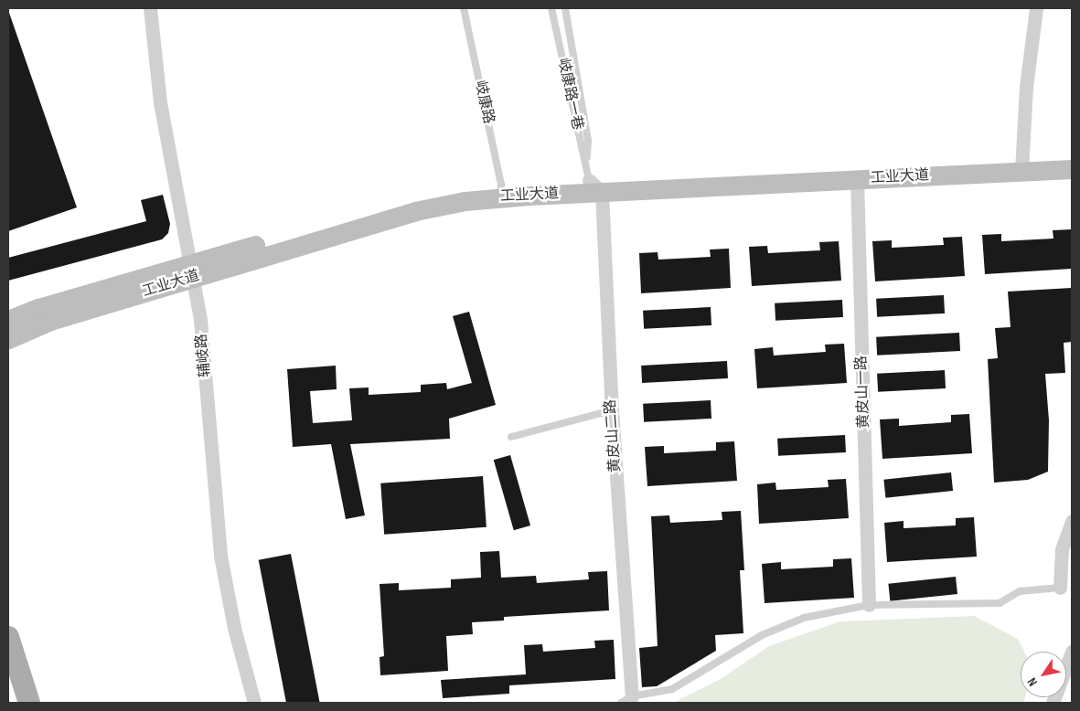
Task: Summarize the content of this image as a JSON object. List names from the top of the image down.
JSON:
{
  "streets": {
    "street": [
      "工业大道",
      "辅岐路",
      "黄皮山一路",
      "黄皮山二路"
    ],
    "lane": ["岐康路一巷", "岐康路"]
  },
  "crossings": [
    ["岐康路一巷", "工业大道"],
    ["岐康路一巷", "黄皮山二路"],
    ["岐康路", "工业大道"],
    ["工业大道", "辅岐路"],
    ["工业大道", "黄皮山一路"],
    ["工业大道", "黄皮山二路"]
  ],
  "north": "bottom left"
}
